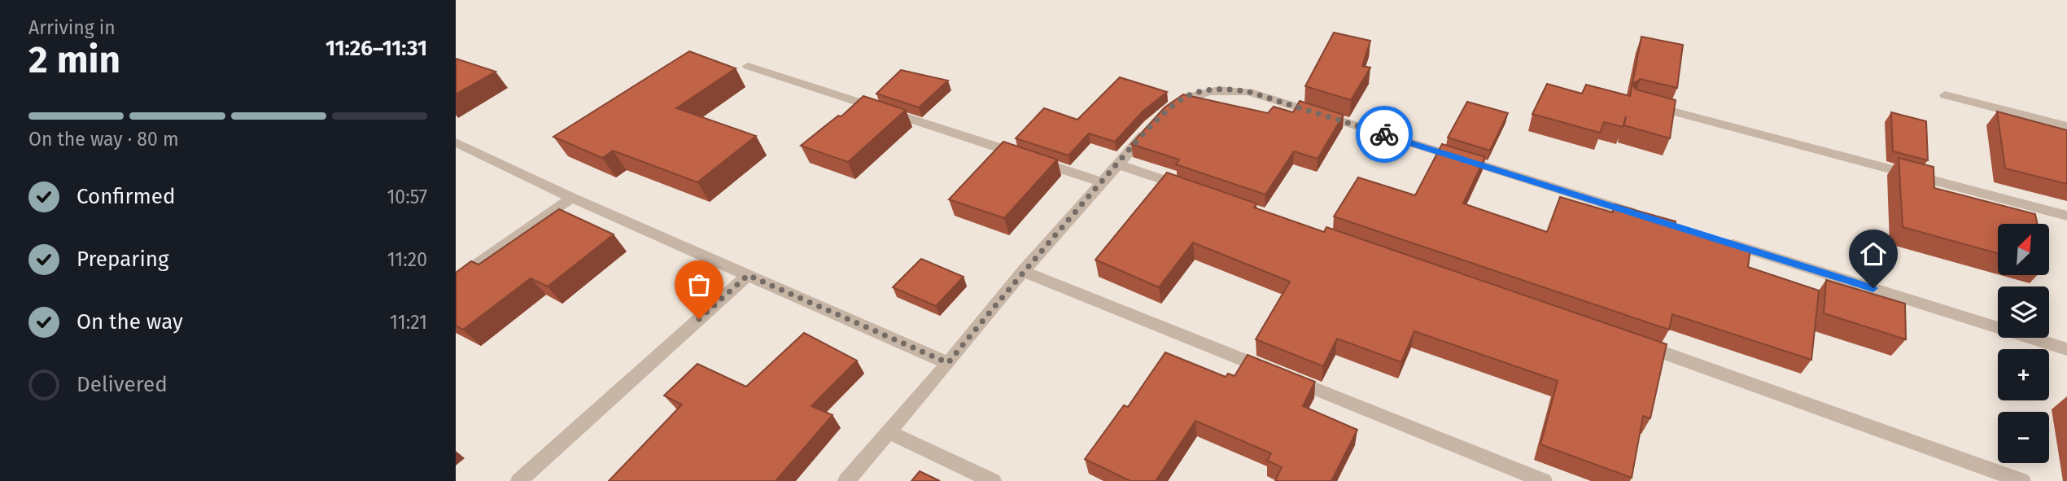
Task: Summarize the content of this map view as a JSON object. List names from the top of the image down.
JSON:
{
  "north": "top right",
  "page": {
    "heading": ["2 min", "Arriving in", "11:26–11:31"],
    "bar": "On the way · 80 m",
    "list": [
      ["Confirmed", "10:57"],
      ["Preparing", "11:20"],
      ["On the way", "11:21"],
      "Delivered"
    ],
    "map_buttons": ["+", "−"]
  }
}
